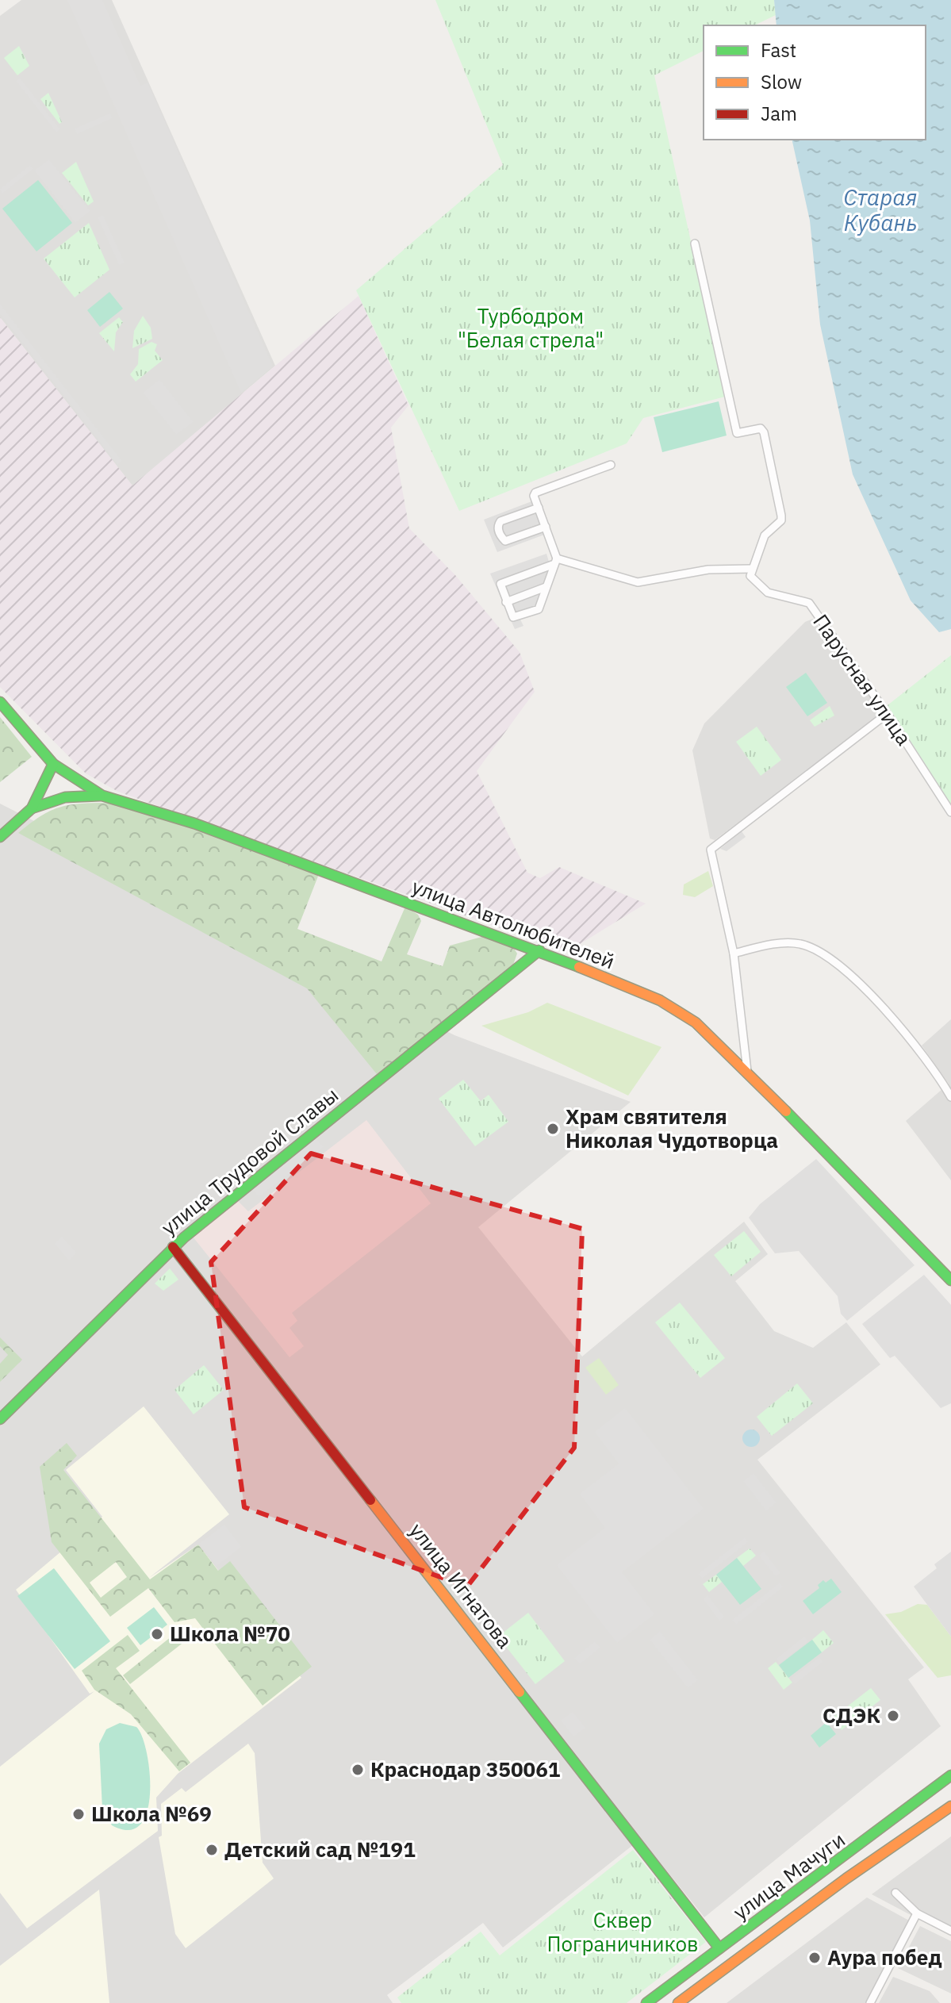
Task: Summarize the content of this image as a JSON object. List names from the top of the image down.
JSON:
{
  "streets": {
    "street": [
      "Парусная улица",
      "улица Автолюбителей",
      "улица Трудовой Славы",
      "улица Игнатова",
      "улица Мачуги"
    ]
  },
  "crossings": [
    ["улица Автолюбителей", "улица Трудовой Славы"],
    ["улица Трудовой Славы", "улица Игнатова"],
    ["улица Игнатова", "улица Мачуги"]
  ],
  "water": ["Старая Кубань"],
  "parks": ["Турбодром \"Белая стрела\"", "Сквер Пограничников"],
  "places": [
    "Храм святителя Николая Чудотворца",
    "Школа №70",
    "СДЭК",
    "Краснодар 350061",
    "Школа №69",
    "Детский сад №191",
    "Аура побед"
  ],
  "legend": ["Fast", "Slow", "Jam"]
}
